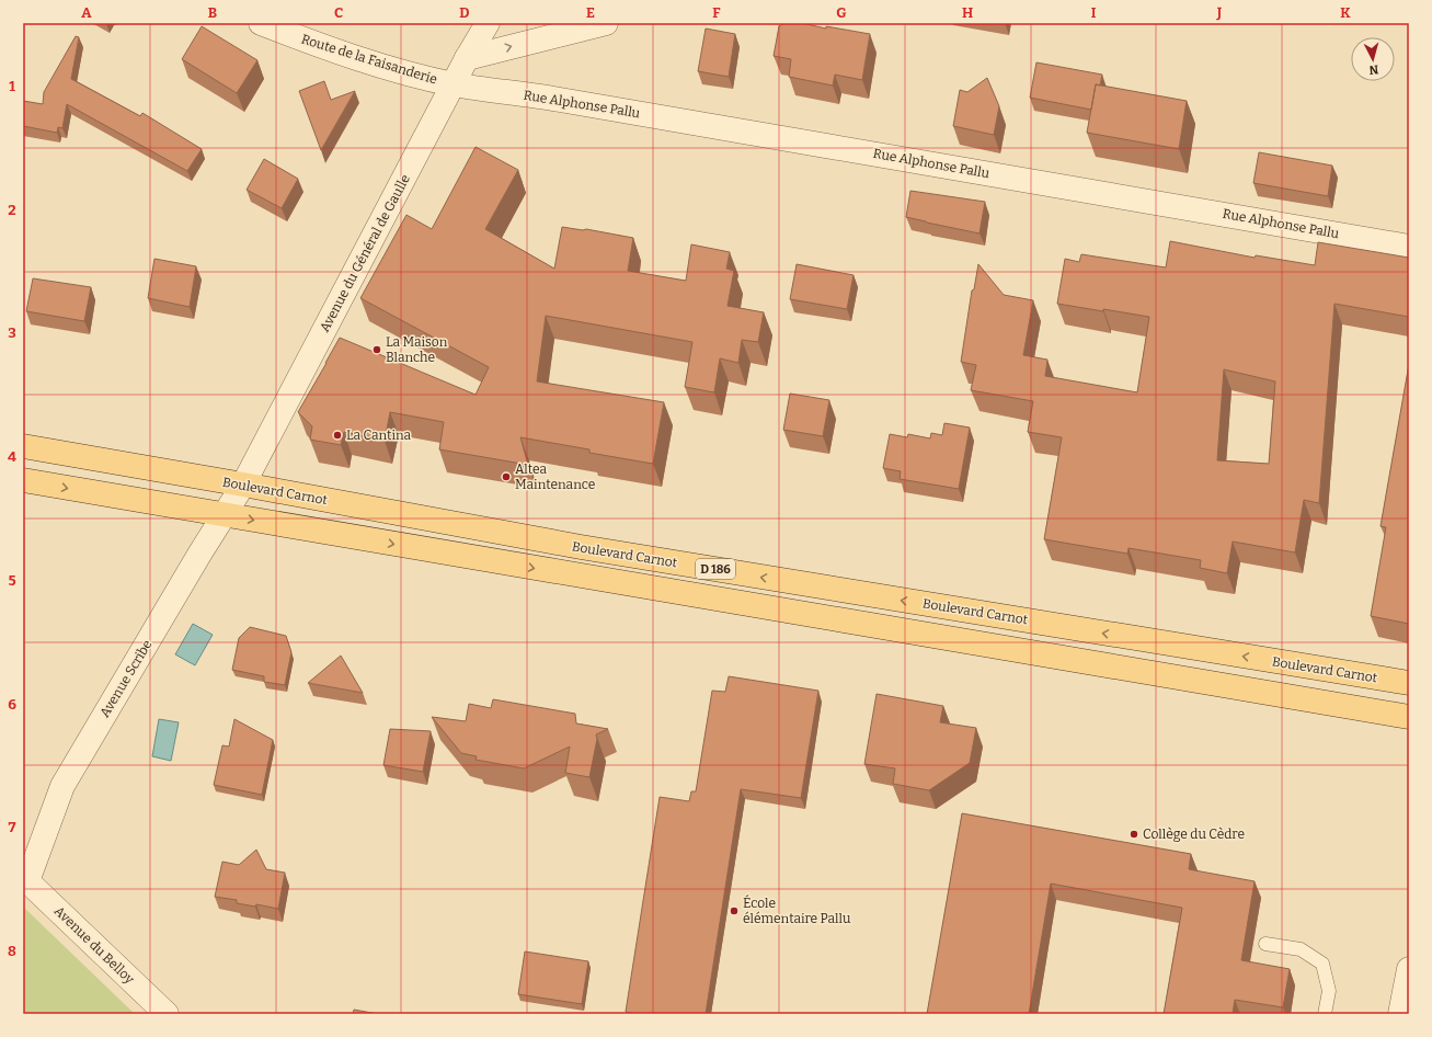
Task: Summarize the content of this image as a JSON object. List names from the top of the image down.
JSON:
{
  "streets": {
    "main road": ["Boulevard Carnot", "D 186"],
    "street": [
      "Route de la Faisanderie",
      "Rue Alphonse Pallu",
      "Avenue du Général de Gaulle",
      "Avenue Scribe",
      "Avenue du Belloy"
    ]
  },
  "crossings": [
    ["Route de la Faisanderie", "Rue Alphonse Pallu"],
    ["Route de la Faisanderie", "Avenue du Général de Gaulle"],
    ["Rue Alphonse Pallu", "Avenue du Général de Gaulle"],
    ["Avenue du Général de Gaulle", "Boulevard Carnot"],
    ["Avenue du Général de Gaulle", "Avenue Scribe"],
    ["Boulevard Carnot", "Avenue Scribe"],
    ["Avenue Scribe", "Avenue du Belloy"]
  ],
  "places": [
    "La Maison Blanche",
    "La Cantina",
    "Altea Maintenance",
    "Collège du Cèdre",
    "École élémentaire Pallu"
  ],
  "north": "bottom",
  "grid": {
    "columns": [
      "A",
      "B",
      "C",
      "D",
      "E",
      "F",
      "G",
      "H",
      "I",
      "J",
      "K"
    ],
    "rows": [
      "1",
      "2",
      "3",
      "4",
      "5",
      "6",
      "7",
      "8"
    ]
  }
}
